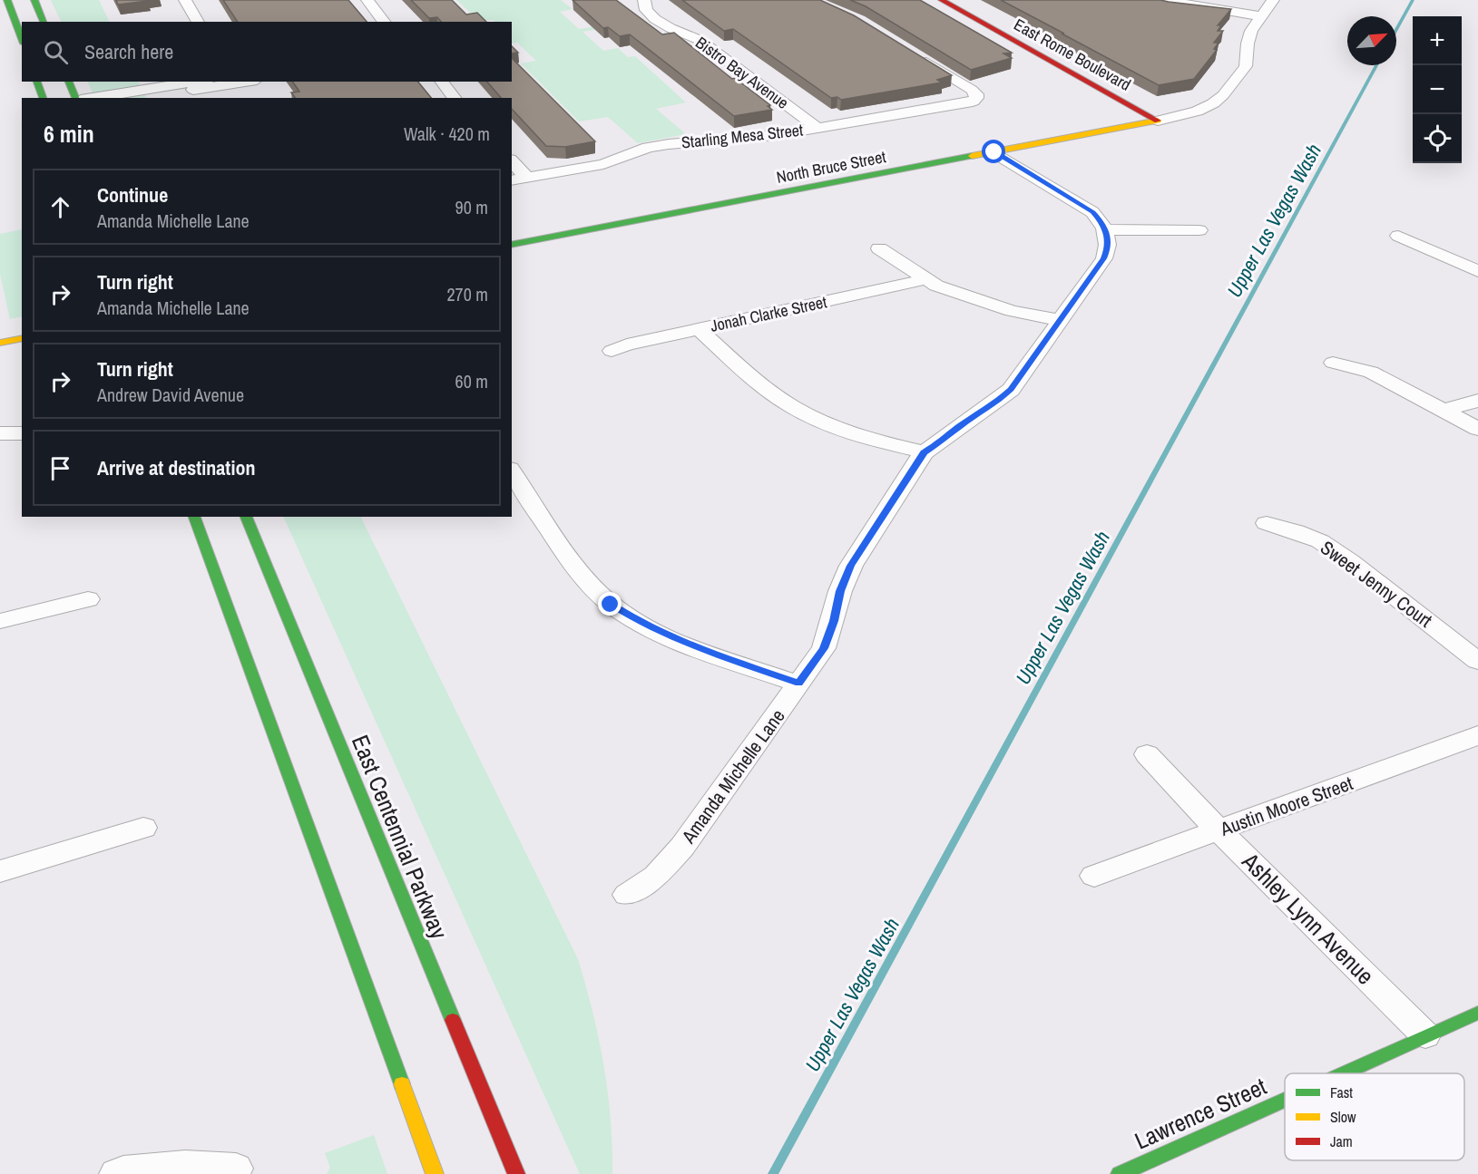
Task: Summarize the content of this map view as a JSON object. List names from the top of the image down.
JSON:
{
  "streets": {
    "main road": [
      "East Rome Boulevard",
      "North Bruce Street",
      "East Centennial Parkway",
      "Lawrence Street"
    ],
    "street": [
      "Bistro Bay Avenue",
      "Starling Mesa Street",
      "Jonah Clarke Street",
      "Sweet Jenny Court",
      "Amanda Michelle Lane",
      "Austin Moore Street",
      "Ashley Lynn Avenue"
    ]
  },
  "crossings": [
    ["East Rome Boulevard", "North Bruce Street"],
    ["Bistro Bay Avenue", "Starling Mesa Street"],
    ["Austin Moore Street", "Ashley Lynn Avenue"],
    ["Ashley Lynn Avenue", "Lawrence Street"]
  ],
  "water": ["Upper Las Vegas Wash"],
  "legend": ["Fast", "Slow", "Jam"],
  "north": "top right",
  "page": {
    "map_buttons": ["+", "−"],
    "search": "Search here",
    "heading": ["6 min", "Walk · 420 m"],
    "list": [
      ["Continue", "Amanda Michelle Lane", "90 m"],
      ["Turn right", "Amanda Michelle Lane", "270 m"],
      ["Turn right", "Andrew David Avenue", "60 m"],
      "Arrive at destination"
    ]
  }
}
